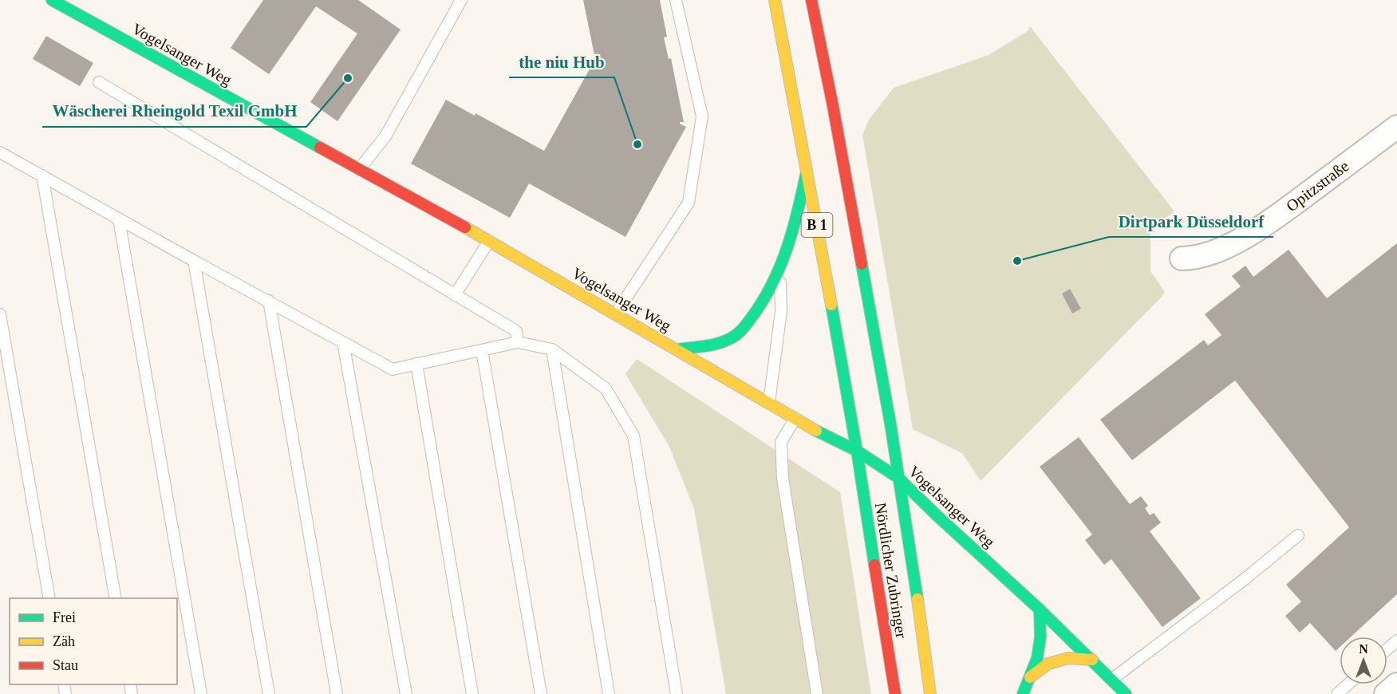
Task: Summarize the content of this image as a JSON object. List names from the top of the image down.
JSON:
{
  "streets": {
    "street": [
      "Vogelsanger Weg",
      "Opitzstraße",
      "B 1",
      "Nördlicher Zubringer"
    ]
  },
  "crossings": [
    ["Vogelsanger Weg", "B 1"],
    ["Vogelsanger Weg", "Nördlicher Zubringer"],
    ["B 1", "Nördlicher Zubringer"]
  ],
  "places": ["Wäscherei Rheingold Texil GmbH", "the niu Hub", "Dirtpark Düsseldorf"],
  "legend": ["Frei", "Zäh", "Stau"],
  "north": "top"
}
